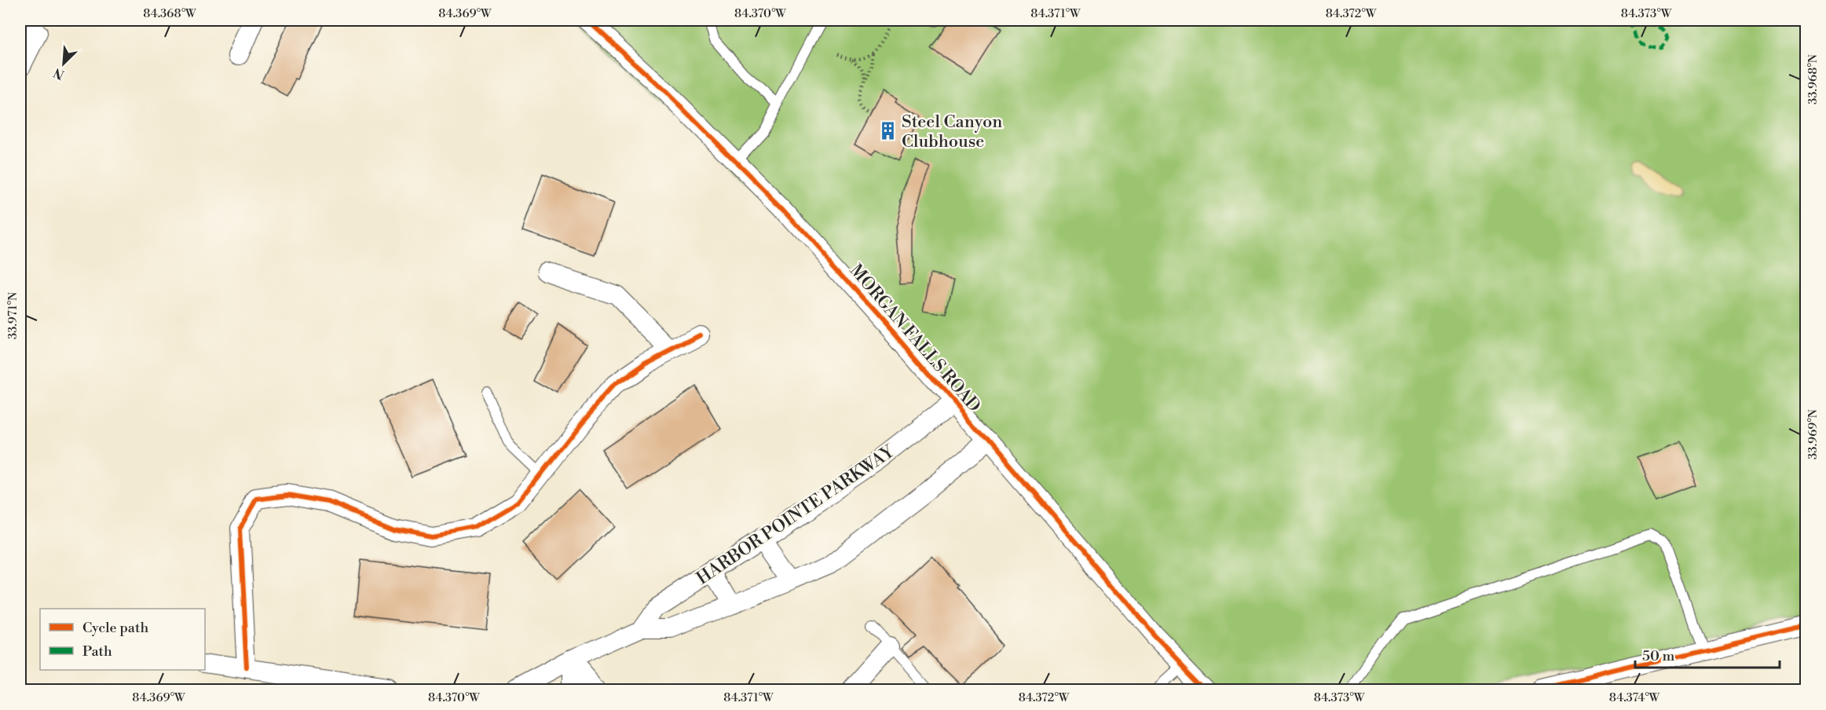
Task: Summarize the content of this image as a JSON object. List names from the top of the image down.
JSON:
{
  "streets": {
    "street": ["MORGAN FALLS ROAD", "HARBOR POINTE PARKWAY"]
  },
  "crossings": [
    ["MORGAN FALLS ROAD", "HARBOR POINTE PARKWAY"]
  ],
  "places": {
    "building": ["Steel Canyon Clubhouse"]
  },
  "legend": ["Cycle path", "Path"],
  "scale_bar": "50 m",
  "north": "bottom left",
  "coordinates": [
    "84.368°W",
    "84.369°W",
    "84.370°W",
    "84.371°W",
    "84.372°W",
    "84.373°W",
    "33.968°N",
    "33.971°N",
    "33.969°N",
    "84.374°W"
  ]
}
